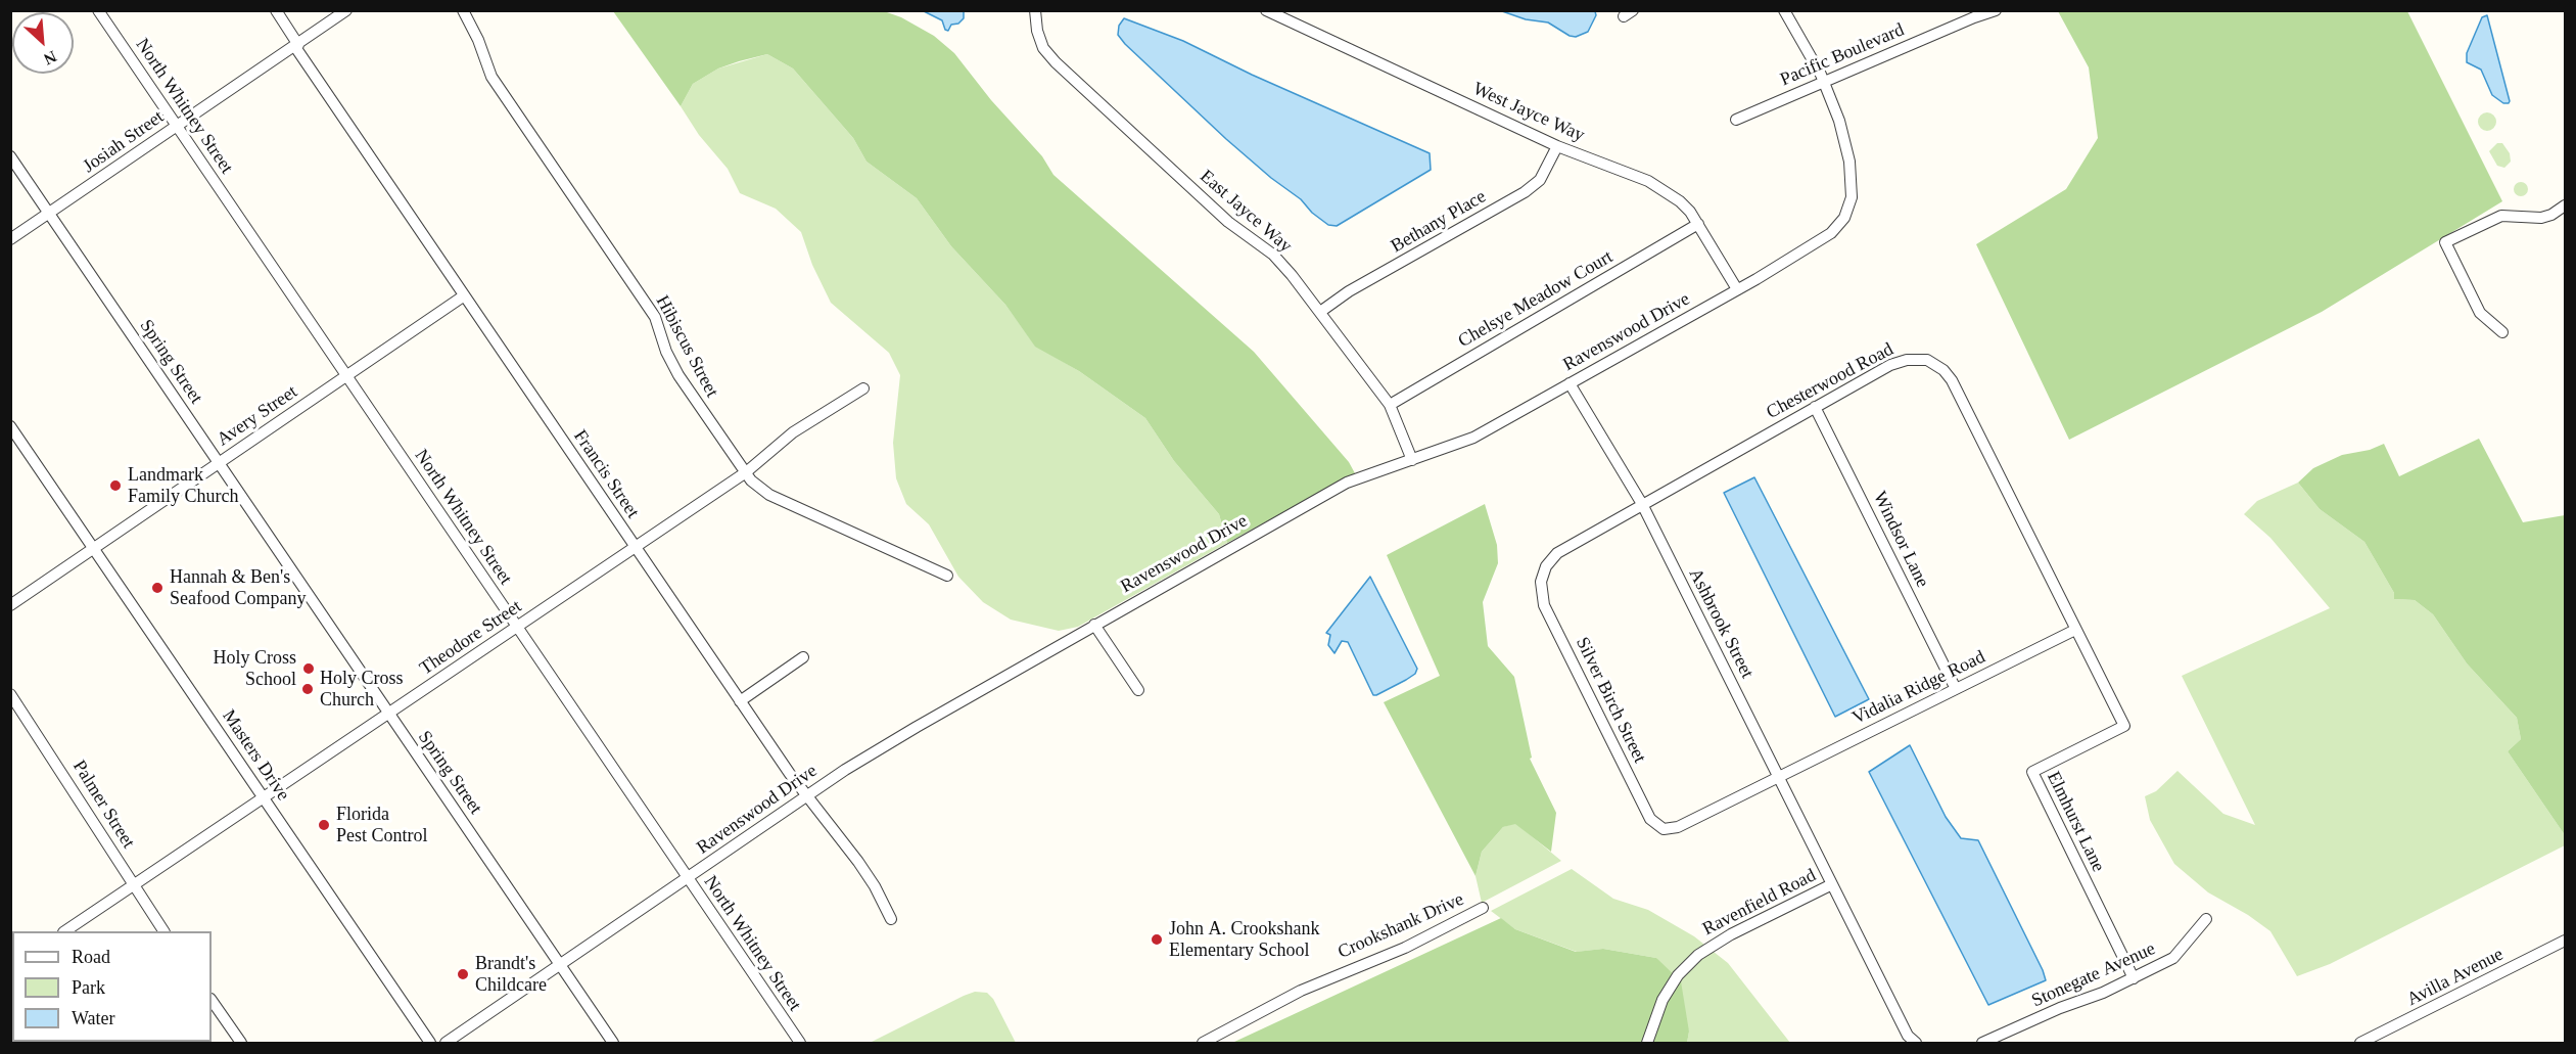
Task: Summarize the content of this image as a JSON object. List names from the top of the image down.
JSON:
{
  "streets": {
    "street": [
      "Pacific Boulevard",
      "North Whitney Street",
      "West Jayce Way",
      "Josiah Street",
      "East Jayce Way",
      "Bethany Place",
      "Chelsye Meadow Court",
      "Ravenswood Drive",
      "Hibiscus Street",
      "Spring Street",
      "Chesterwood Road",
      "Avery Street",
      "Francis Street",
      "Windsor Lane",
      "Ashbrook Street",
      "Theodore Street",
      "Vidalia Ridge Road",
      "Silver Birch Street",
      "Masters Drive",
      "Palmer Street",
      "Elmhurst Lane",
      "Ravenfield Road",
      "Crookshank Drive",
      "Stonegate Avenue",
      "Avilla Avenue"
    ]
  },
  "crossings": [
    ["Pacific Boulevard", "Ravenswood Drive"],
    ["North Whitney Street", "Josiah Street"],
    ["North Whitney Street", "Ravenswood Drive"],
    ["North Whitney Street", "Avery Street"],
    ["North Whitney Street", "Theodore Street"],
    ["West Jayce Way", "Bethany Place"],
    ["West Jayce Way", "Chelsye Meadow Court"],
    ["West Jayce Way", "Ravenswood Drive"],
    ["Josiah Street", "Spring Street"],
    ["Josiah Street", "Francis Street"],
    ["East Jayce Way", "Bethany Place"],
    ["East Jayce Way", "Chelsye Meadow Court"],
    ["East Jayce Way", "Ravenswood Drive"],
    ["Ravenswood Drive", "Spring Street"],
    ["Ravenswood Drive", "Francis Street"],
    ["Ravenswood Drive", "Ashbrook Street"],
    ["Hibiscus Street", "Theodore Street"],
    ["Spring Street", "Avery Street"],
    ["Spring Street", "Theodore Street"],
    ["Chesterwood Road", "Windsor Lane"],
    ["Chesterwood Road", "Ashbrook Street"],
    ["Chesterwood Road", "Vidalia Ridge Road"],
    ["Chesterwood Road", "Silver Birch Street"],
    ["Chesterwood Road", "Elmhurst Lane"],
    ["Avery Street", "Francis Street"],
    ["Avery Street", "Masters Drive"],
    ["Francis Street", "Theodore Street"],
    ["Windsor Lane", "Vidalia Ridge Road"],
    ["Ashbrook Street", "Vidalia Ridge Road"],
    ["Ashbrook Street", "Silver Birch Street"],
    ["Ashbrook Street", "Ravenfield Road"],
    ["Theodore Street", "Masters Drive"],
    ["Theodore Street", "Palmer Street"],
    ["Vidalia Ridge Road", "Silver Birch Street"],
    ["Vidalia Ridge Road", "Elmhurst Lane"],
    ["Elmhurst Lane", "Stonegate Avenue"]
  ],
  "places": [
    "Landmark Family Church",
    "Hannah & Ben's Seafood Company",
    "Holy Cross School",
    "Holy Cross Church",
    "Florida Pest Control",
    "John A. Crookshank Elementary School",
    "Brandt's Childcare"
  ],
  "legend": ["Road", "Park", "Water"],
  "north": "bottom right"
}
